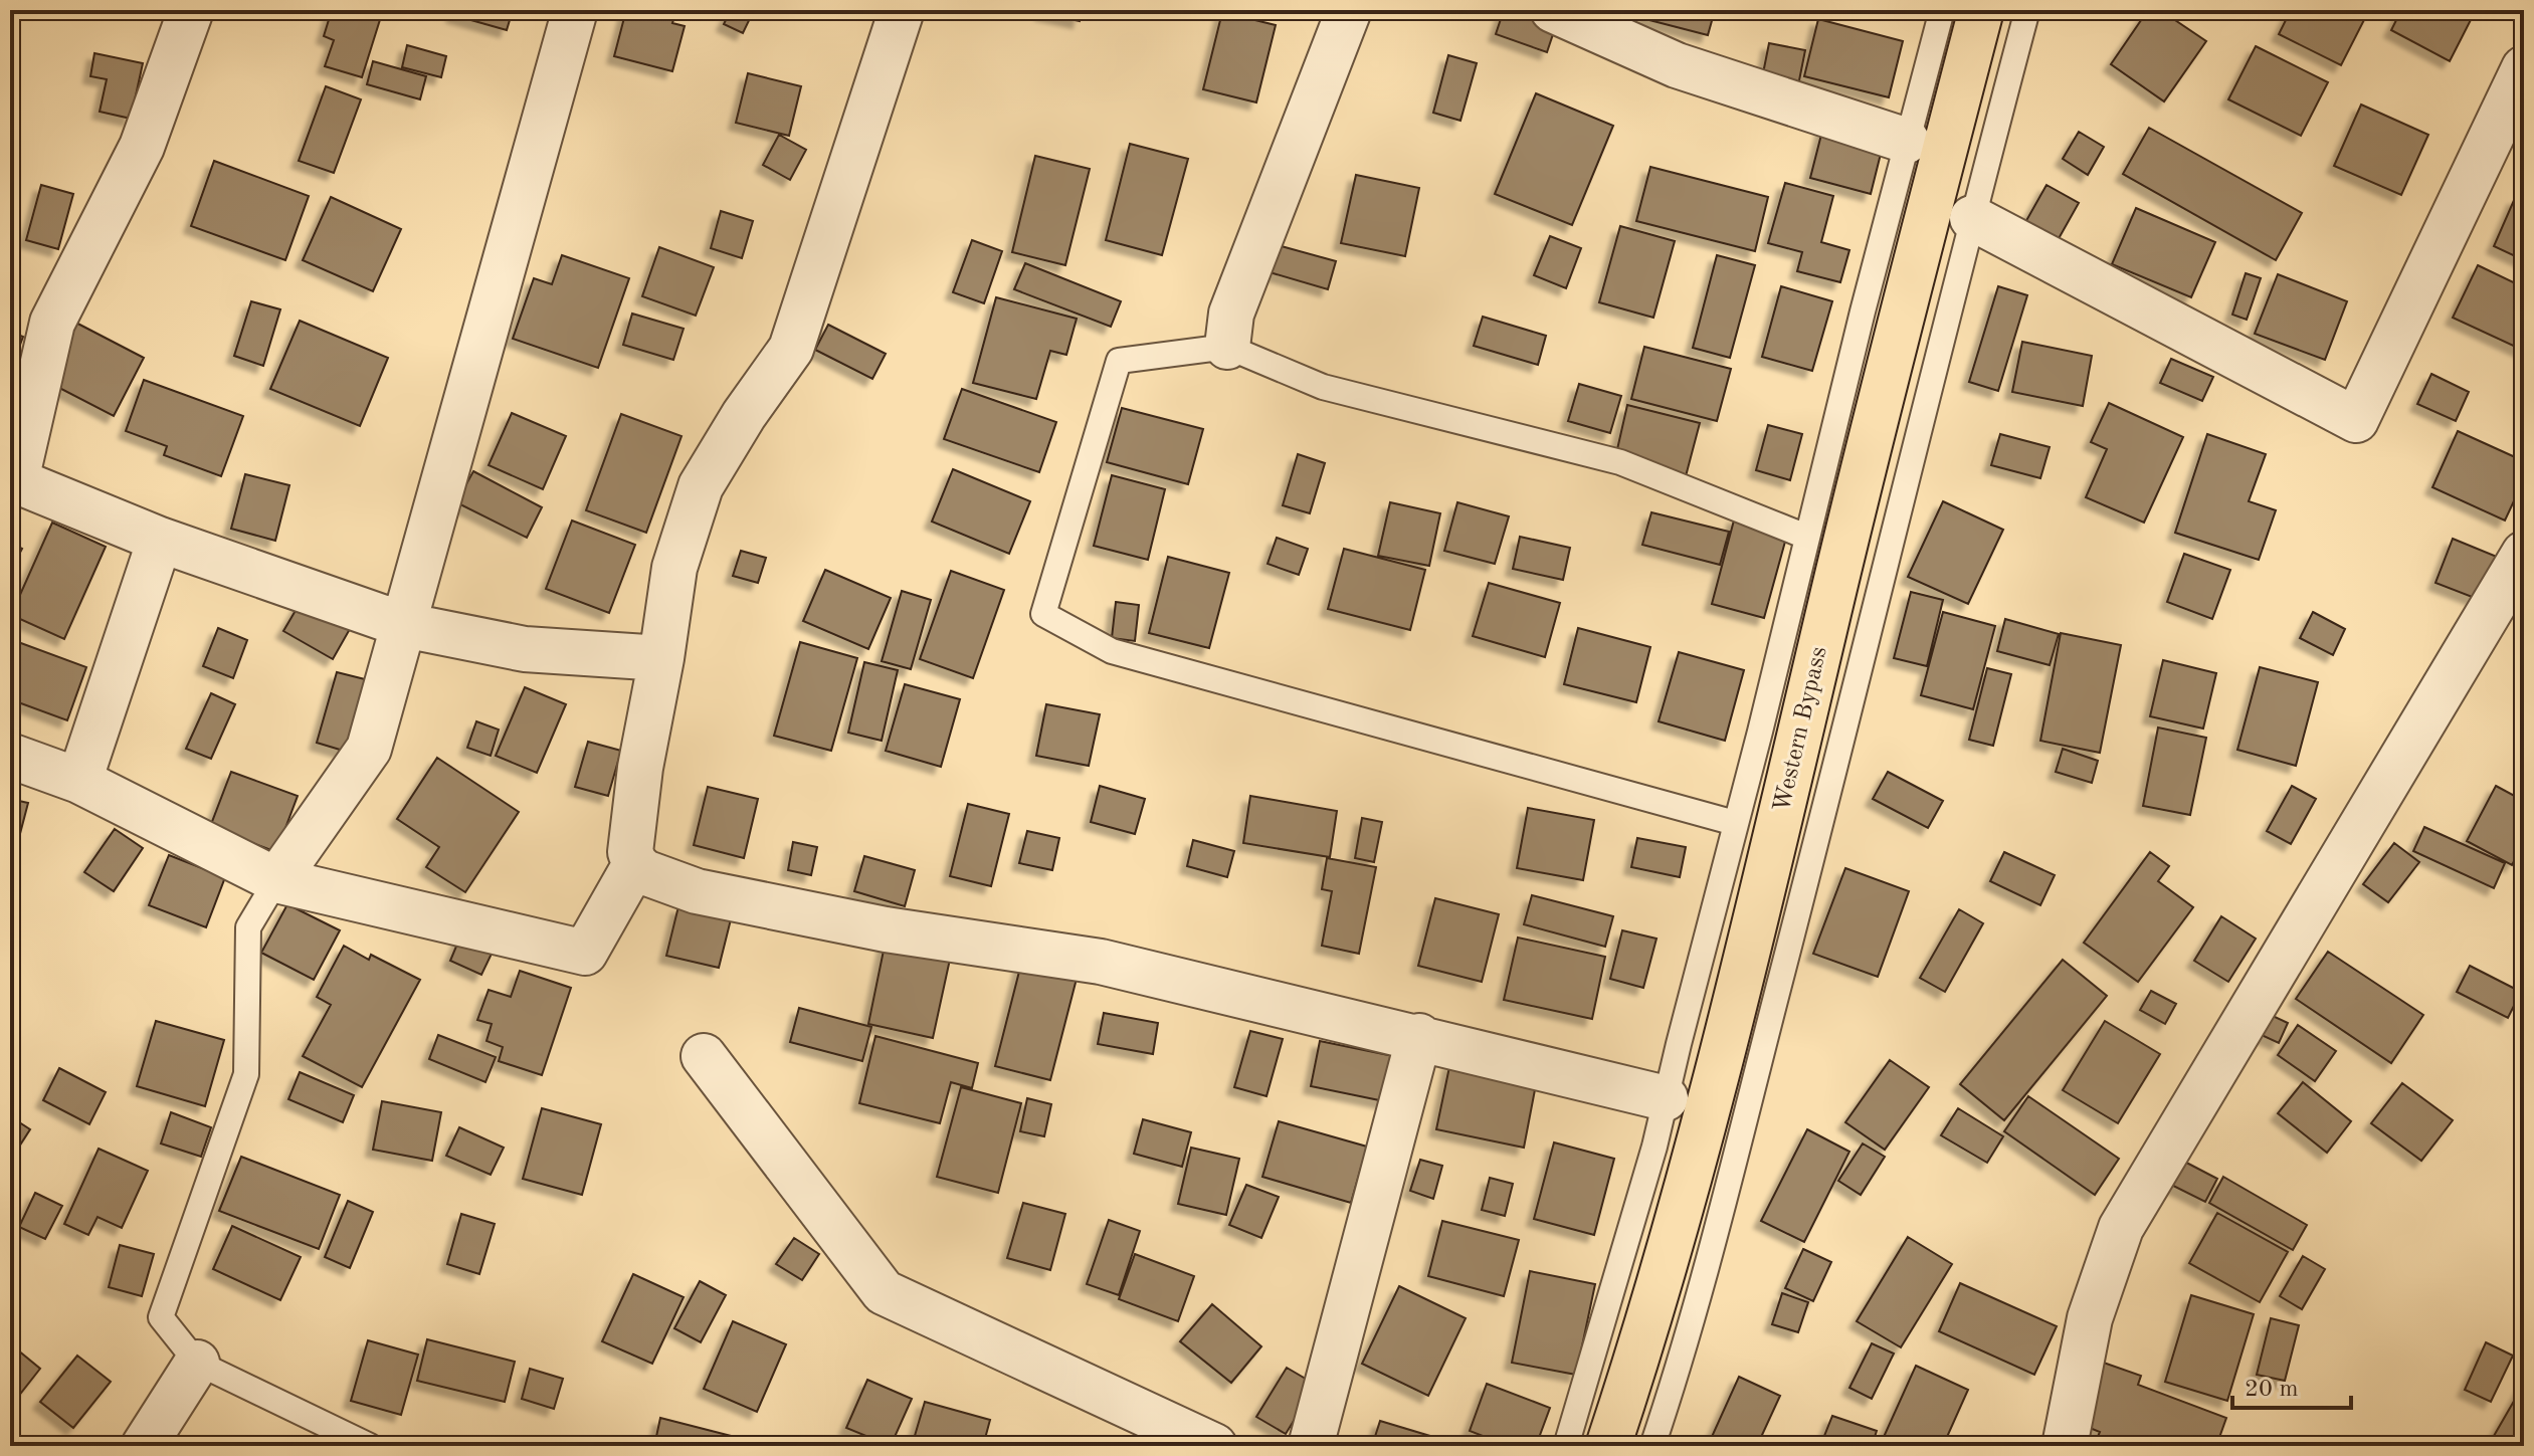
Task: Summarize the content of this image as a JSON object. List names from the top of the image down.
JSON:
{
  "streets": {
    "main road": ["Western Bypass"]
  },
  "scale_bar": "20 m"
}
